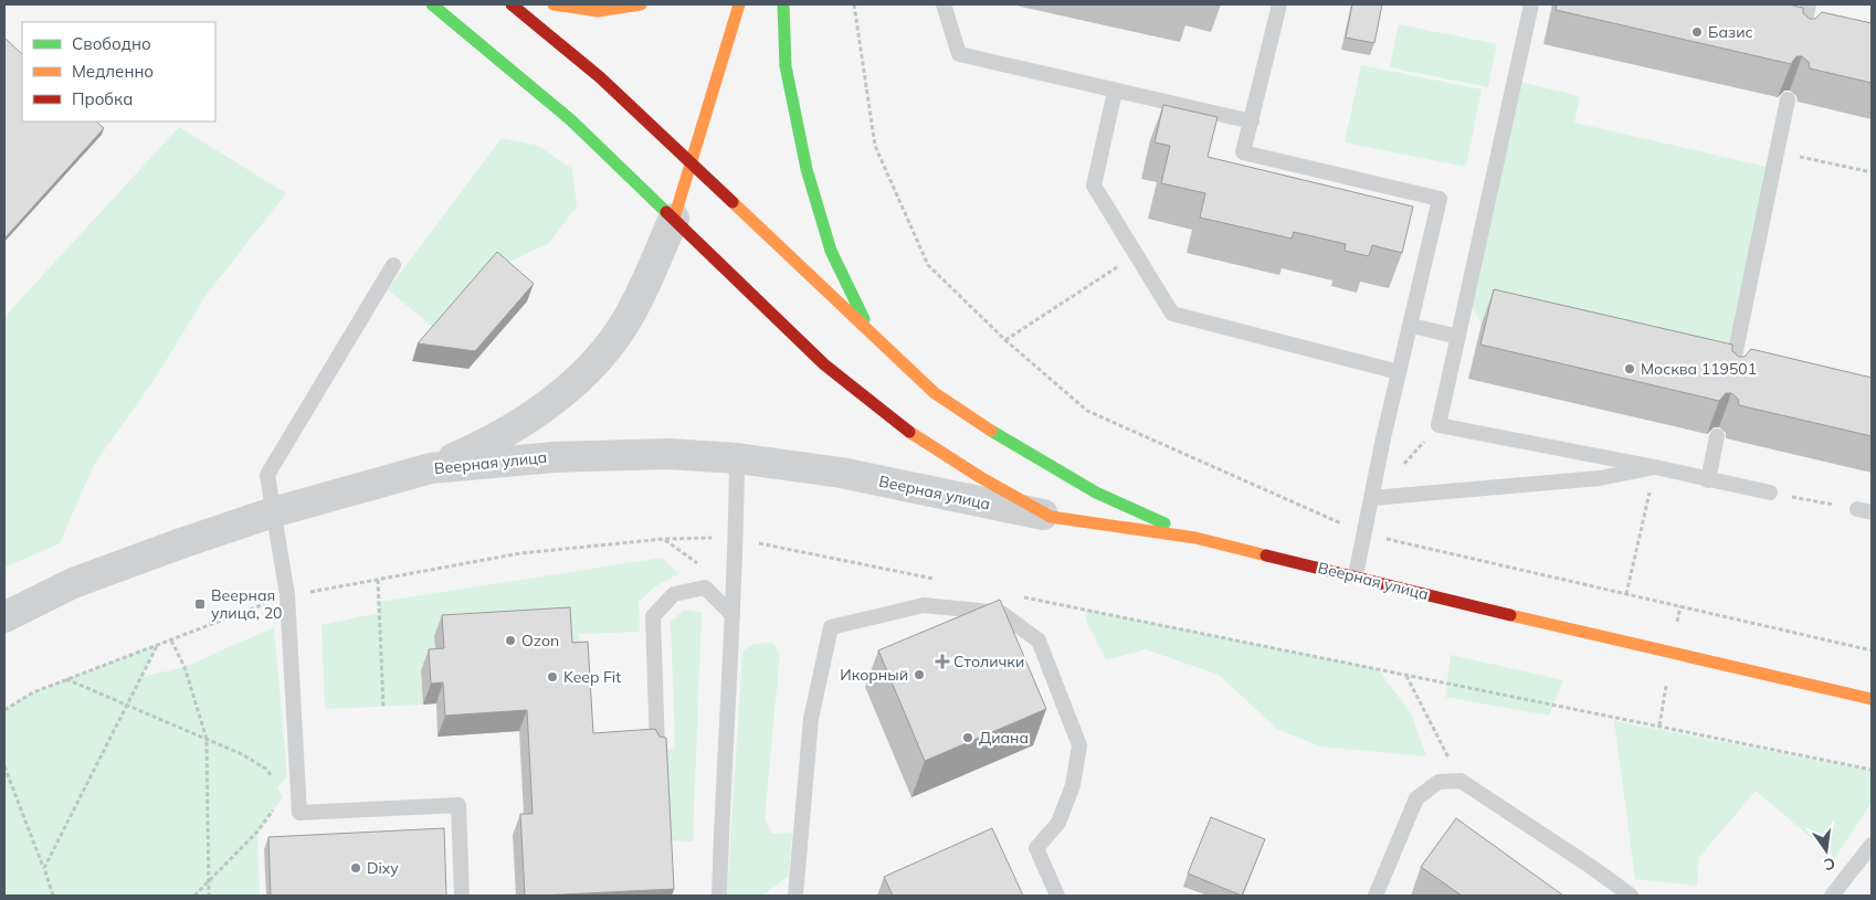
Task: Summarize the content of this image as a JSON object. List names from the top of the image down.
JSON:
{
  "streets": {
    "street": ["Веерная улица"]
  },
  "places": {
    "other": [
      "Базис",
      "Москва 119501",
      "Ozon",
      "Икорный",
      "Keep Fit",
      "Диана",
      "Dixy"
    ],
    "transit": ["Веерная улица, 20"],
    "health": ["Столички"]
  },
  "legend": ["Свободно", "Медленно", "Пробка"],
  "north": "bottom"
}
